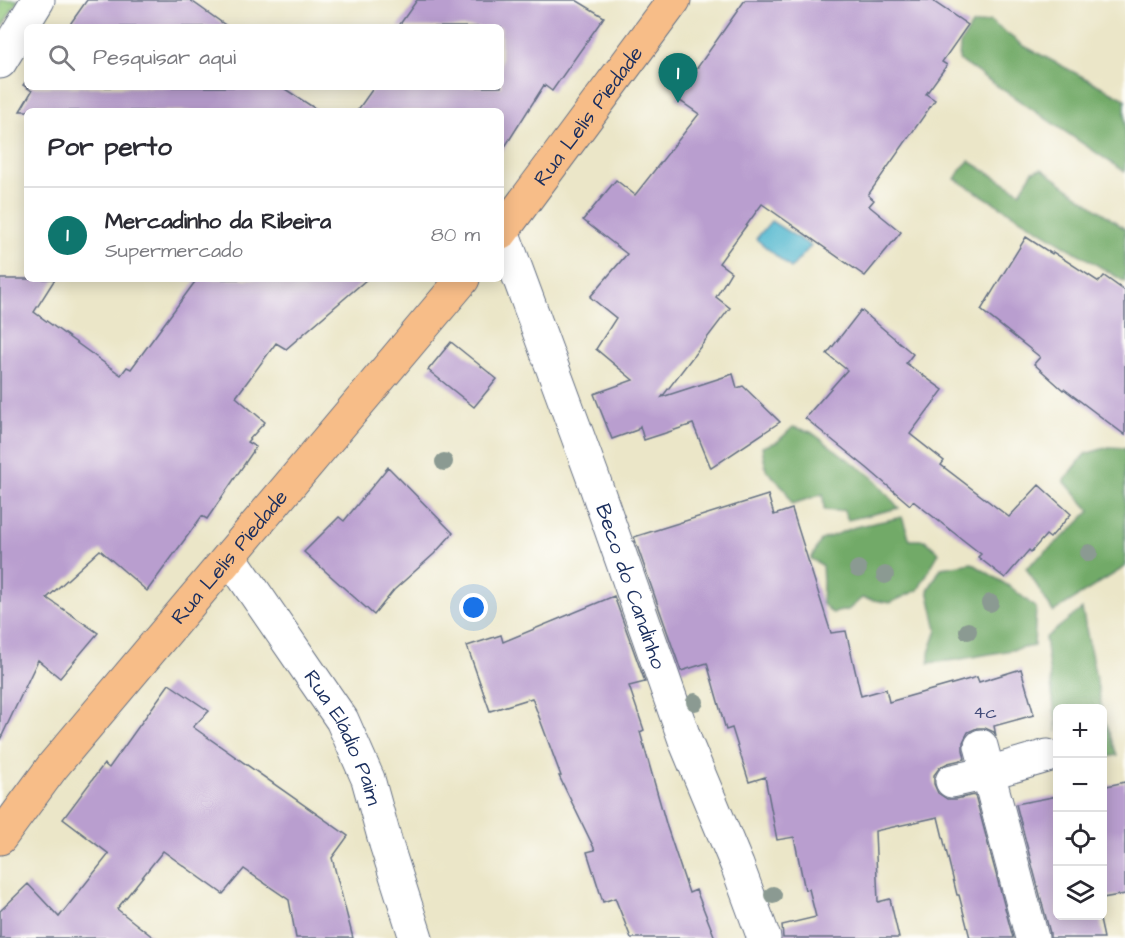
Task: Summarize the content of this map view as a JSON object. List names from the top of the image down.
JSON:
{
  "streets": {
    "main road": ["Rua Lelis Piedade"],
    "street": ["Beco do Candinho", "Rua Eládio Paim"]
  },
  "crossings": [
    ["Rua Lelis Piedade", "Rua Eládio Paim"]
  ],
  "house_numbers": ["4c"],
  "page": {
    "search": "Pesquisar aqui",
    "pins": "1",
    "heading": "Por perto",
    "list": [
      {
        "mark": "1",
        "name": "Mercadinho da Ribeira",
        "note": "Supermercado",
        "value": "80 m"
      }
    ],
    "map_buttons": ["+", "−"]
  }
}
